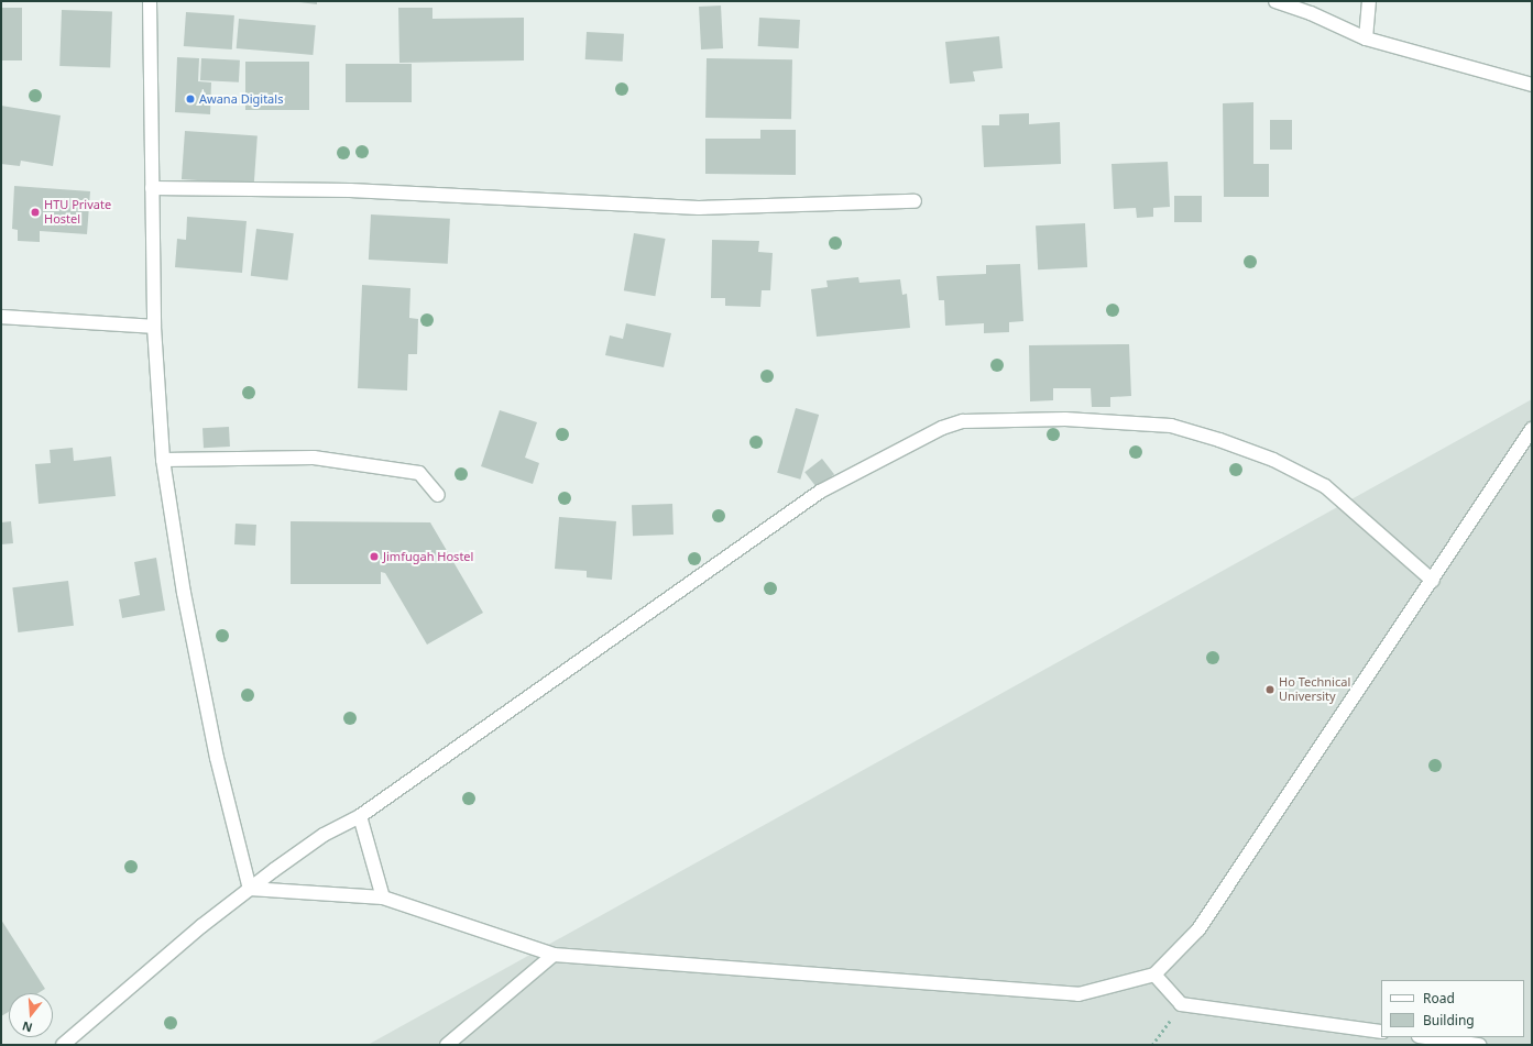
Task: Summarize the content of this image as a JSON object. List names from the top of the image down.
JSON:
{
  "places": [
    "Awana Digitals",
    "HTU Private Hostel",
    "Jimfugah Hostel",
    "Ho Technical University"
  ],
  "legend": ["Road", "Building"],
  "north": "bottom"
}
